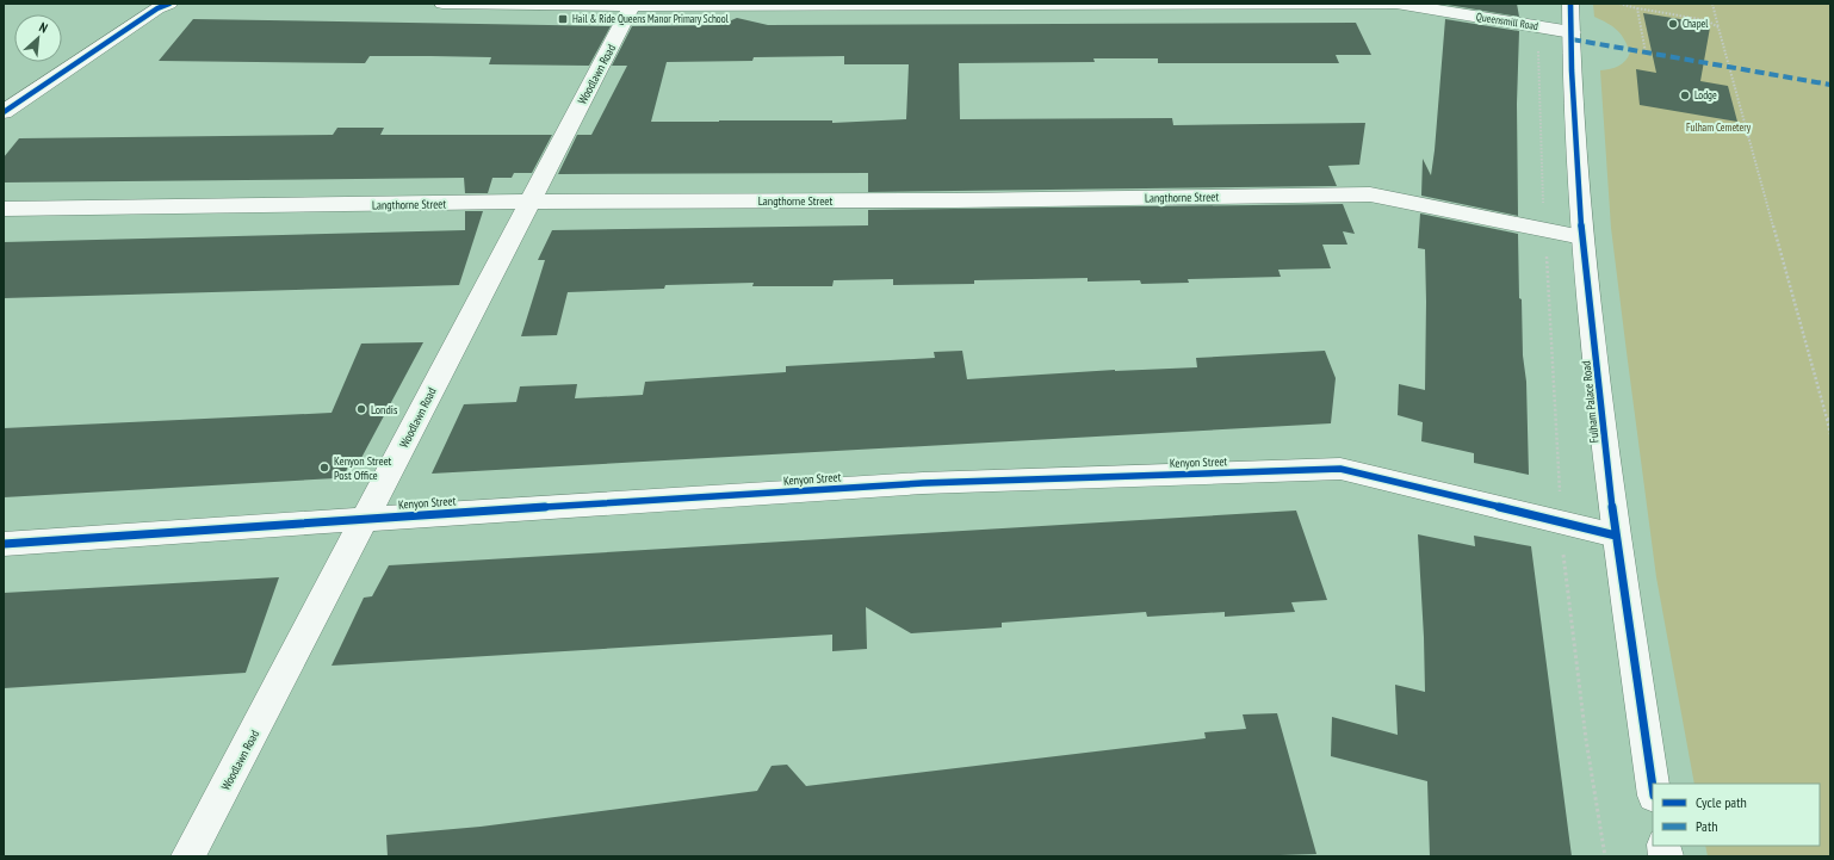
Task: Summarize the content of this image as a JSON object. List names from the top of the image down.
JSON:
{
  "streets": {
    "street": [
      "Queensmill Road",
      "Woodlawn Road",
      "Langthorne Street",
      "Fulham Palace Road",
      "Kenyon Street"
    ]
  },
  "crossings": [
    ["Queensmill Road", "Woodlawn Road"],
    ["Queensmill Road", "Fulham Palace Road"],
    ["Woodlawn Road", "Langthorne Street"],
    ["Woodlawn Road", "Kenyon Street"],
    ["Langthorne Street", "Fulham Palace Road"],
    ["Fulham Palace Road", "Kenyon Street"]
  ],
  "parks": ["Fulham Cemetery"],
  "places": {
    "transit": ["Hail & Ride Queens Manor Primary School"],
    "other": [
      "Chapel",
      "Lodge",
      "Londis",
      "Kenyon Street Post Office"
    ]
  },
  "legend": ["Cycle path", "Path"],
  "north": "top right"
}
